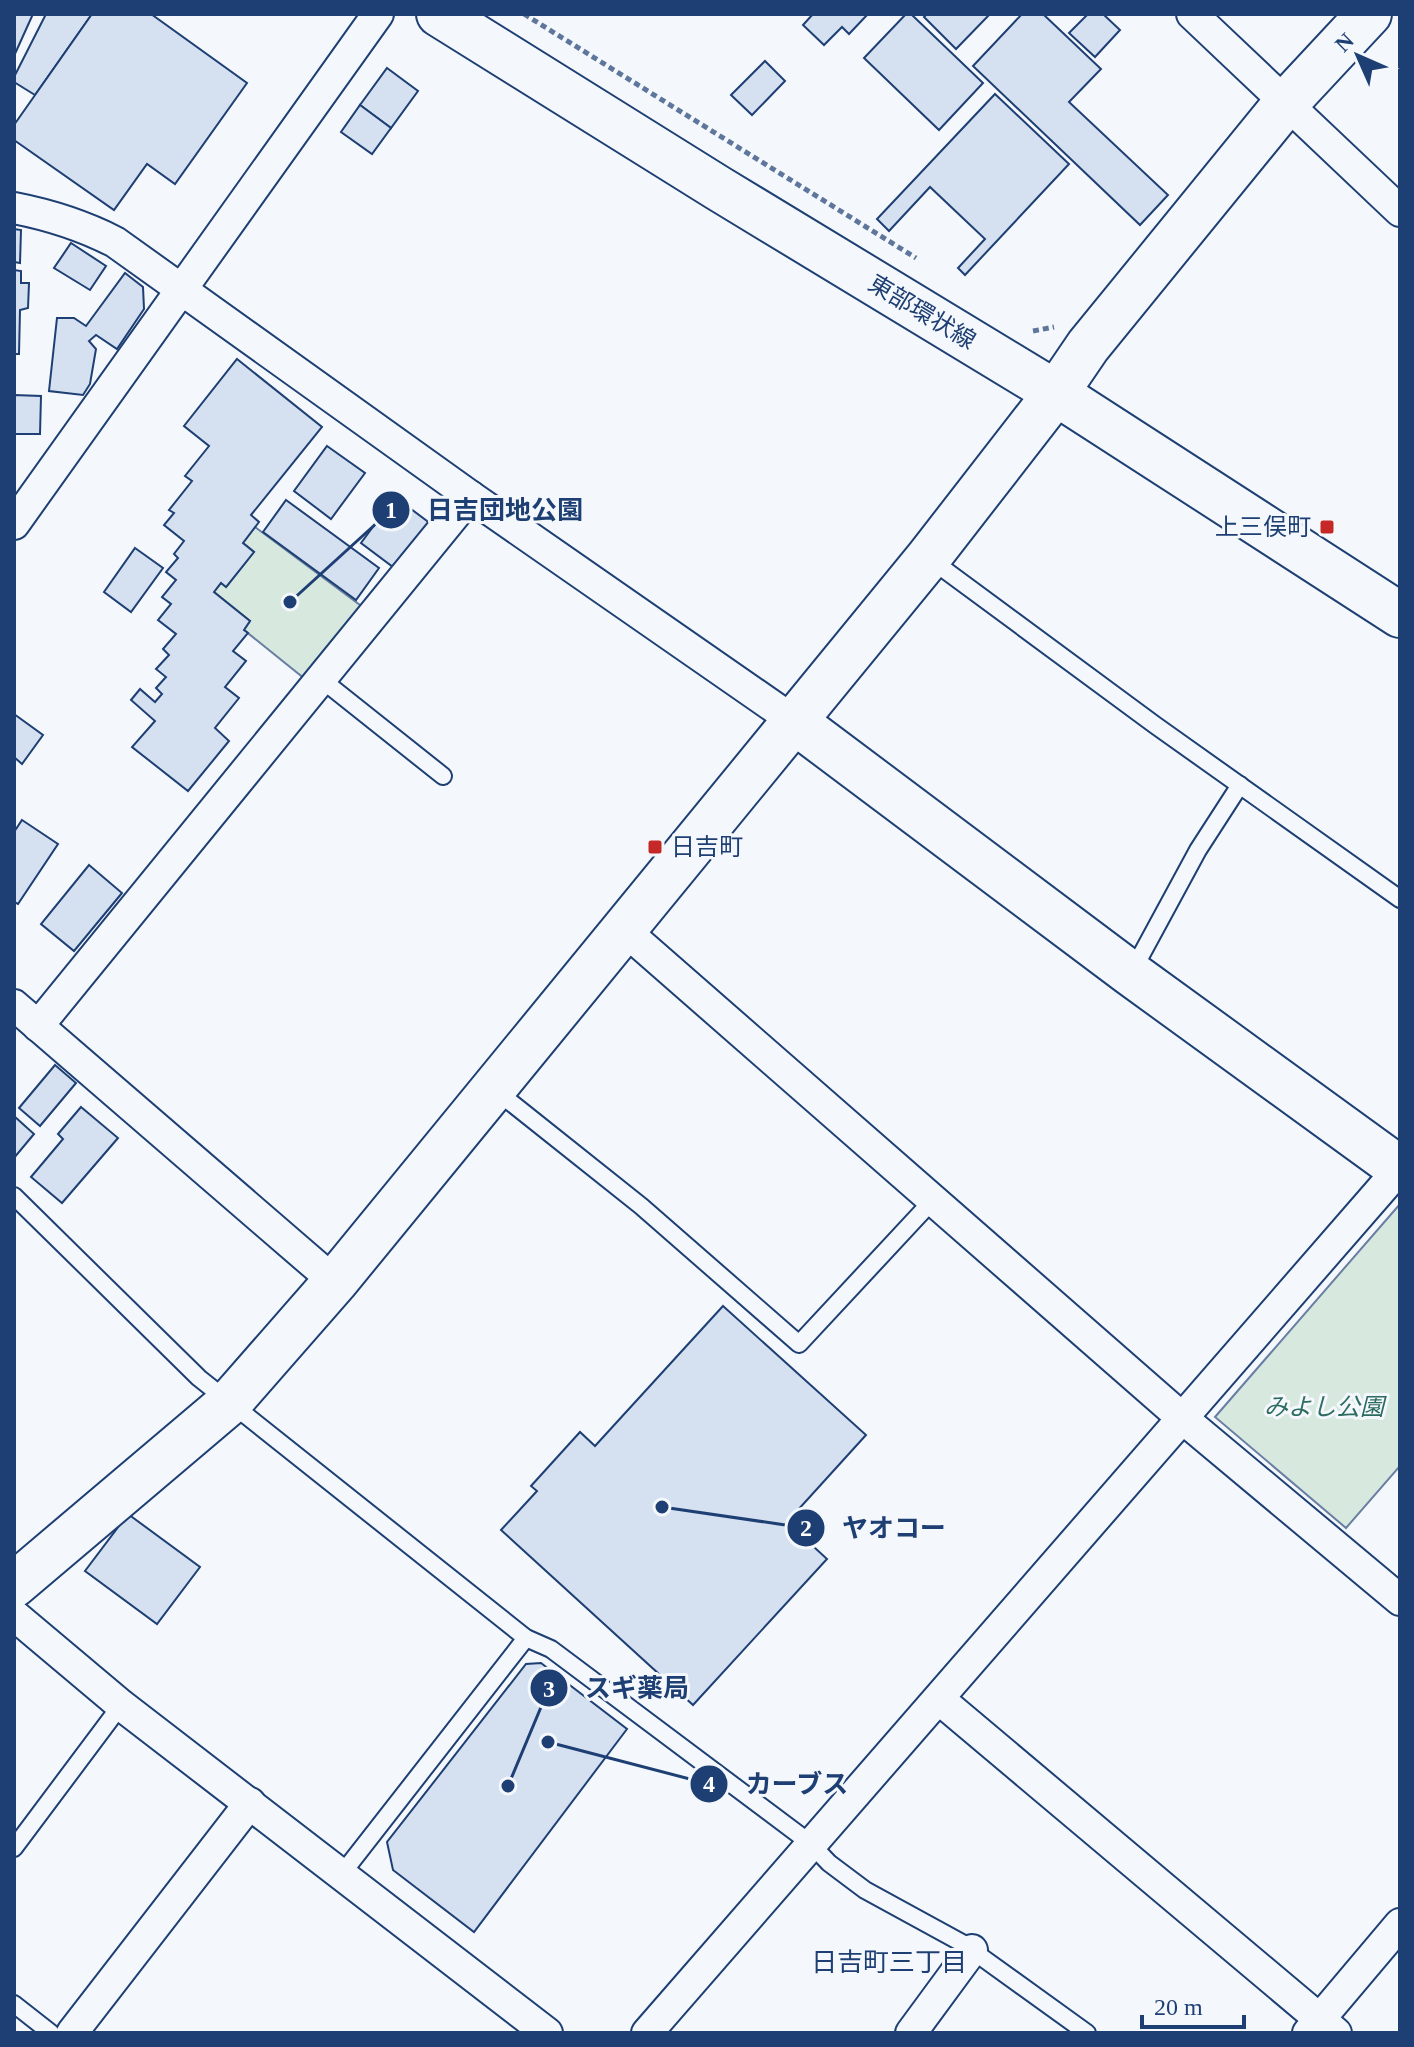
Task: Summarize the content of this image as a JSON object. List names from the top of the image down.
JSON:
{
  "streets": {
    "street": ["東部環状線"]
  },
  "districts": ["日吉町三丁目"],
  "parks": ["みよし公園"],
  "places": {
    "transit": ["上三俣町", "日吉町"],
    "other": [
      "日吉団地公園",
      "ヤオコー",
      "カーブス",
      "スギ薬局"
    ]
  },
  "scale_bar": "20 m",
  "north": "top left"
}
